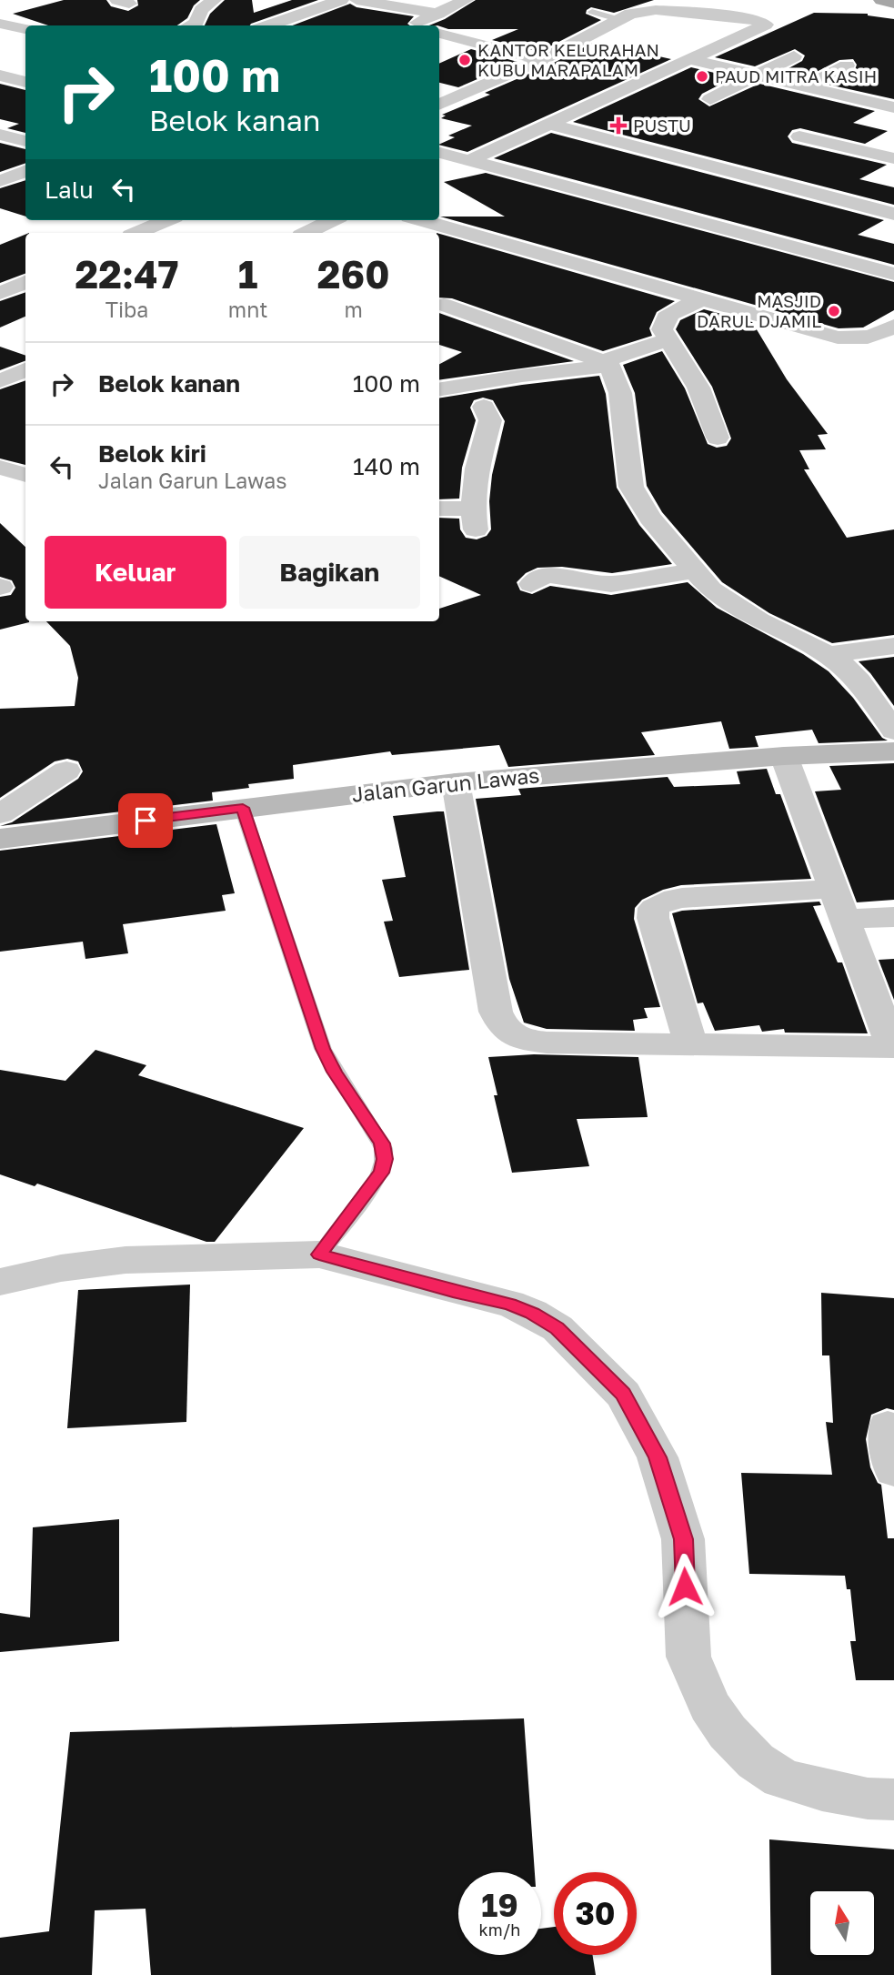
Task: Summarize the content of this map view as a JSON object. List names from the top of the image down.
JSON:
{
  "streets": {
    "main road": ["Jalan Garun Lawas"]
  },
  "places": {
    "other": ["KANTOR KELURAHAN KUBU MARAPALAM", "PAUD MITRA KASIH", "MASJID DARUL DJAMIL"],
    "health": ["PUSTU"]
  },
  "north": "top",
  "page": {
    "turn": ["100 m", "Belok kanan"],
    "then": "Lalu",
    "eta": [
      "22:47",
      "Tiba",
      "1",
      "mnt",
      "260",
      "m"
    ],
    "list": [
      {
        "name": "Belok kanan",
        "value": "100 m"
      },
      {
        "name": "Belok kiri",
        "note": "Jalan Garun Lawas",
        "value": "140 m"
      }
    ],
    "buttons": ["Keluar", "Bagikan"],
    "speed": "19 km/h",
    "limit": "30"
  }
}
